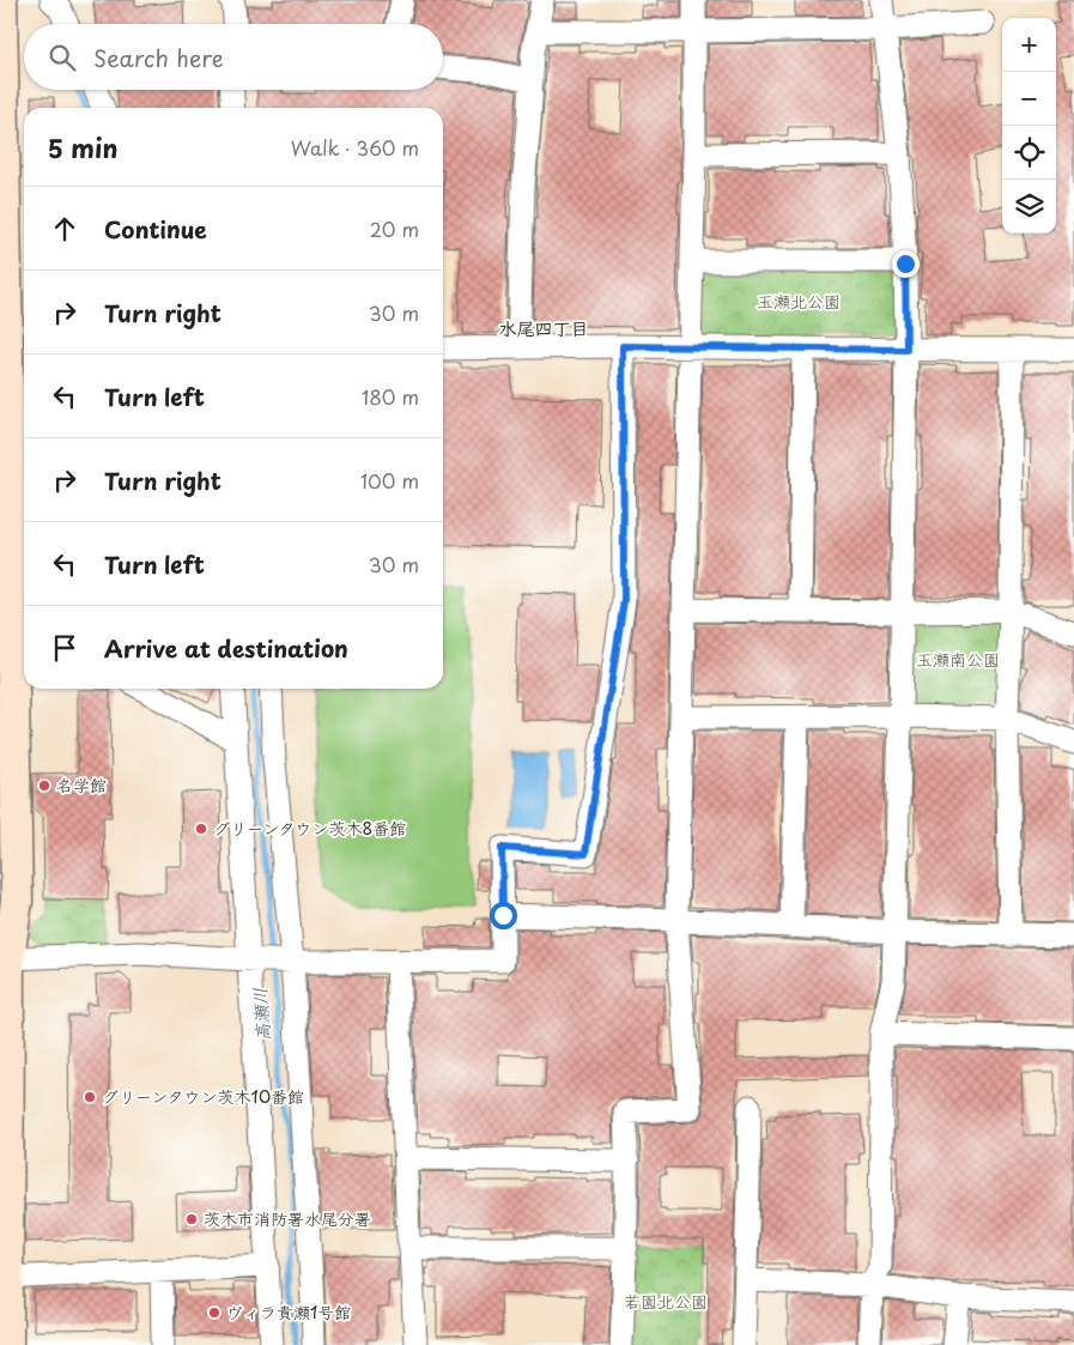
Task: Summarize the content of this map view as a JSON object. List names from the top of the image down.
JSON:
{
  "districts": ["水尾四丁目"],
  "water": ["高瀬川"],
  "parks": ["玉瀬北公園", "玉瀬南公園", "若園北公園"],
  "places": [
    "名学館",
    "グリーンタウン茨木8番館",
    "グリーンタウン茨木10番館",
    "茨木市消防署水尾分署",
    "ヴィラ貴瀬1号館"
  ],
  "page": {
    "map_buttons": ["+", "−"],
    "search": "Search here",
    "heading": ["5 min", "Walk · 360 m"],
    "list": [
      ["Continue", "20 m"],
      ["Turn right", "30 m"],
      ["Turn left", "180 m"],
      ["Turn right", "100 m"],
      ["Turn left", "30 m"],
      "Arrive at destination"
    ]
  }
}
